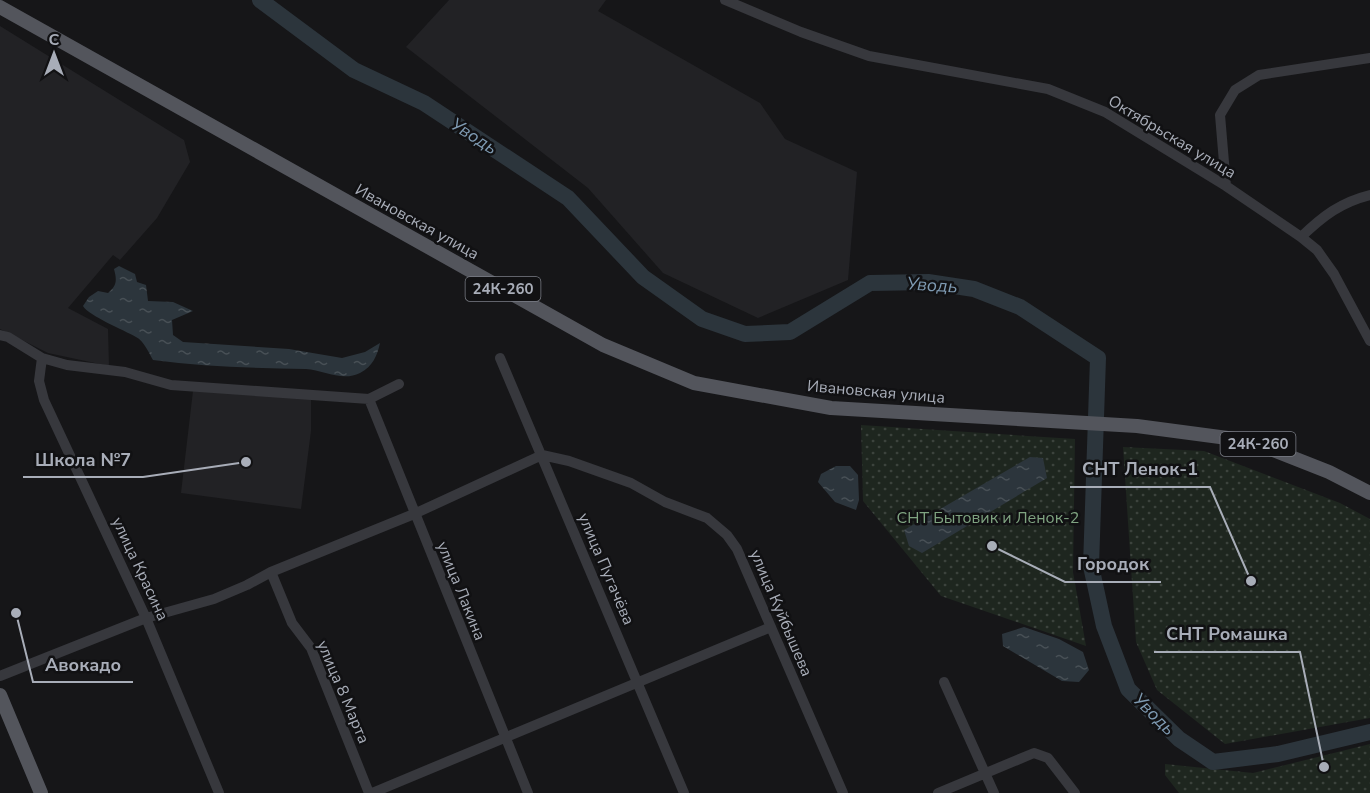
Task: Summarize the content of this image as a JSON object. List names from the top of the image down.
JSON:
{
  "streets": {
    "main road": ["Ивановская улица", "24К-260"],
    "street": [
      "Октябрьская улица",
      "улица Красина",
      "улица Пугачёва",
      "улица Лакина",
      "улица Куйбышева",
      "улица 8 Марта"
    ]
  },
  "crossings": [
    ["улица Пугачёва", "улица Куйбышева"]
  ],
  "water": ["Уводь"],
  "parks": ["СНТ Бытовик и Ленок-2"],
  "places": [
    "Школа №7",
    "Городок",
    "СНТ Ленок-1",
    "Авокадо",
    "СНТ Ромашка"
  ],
  "north": "top"
}
